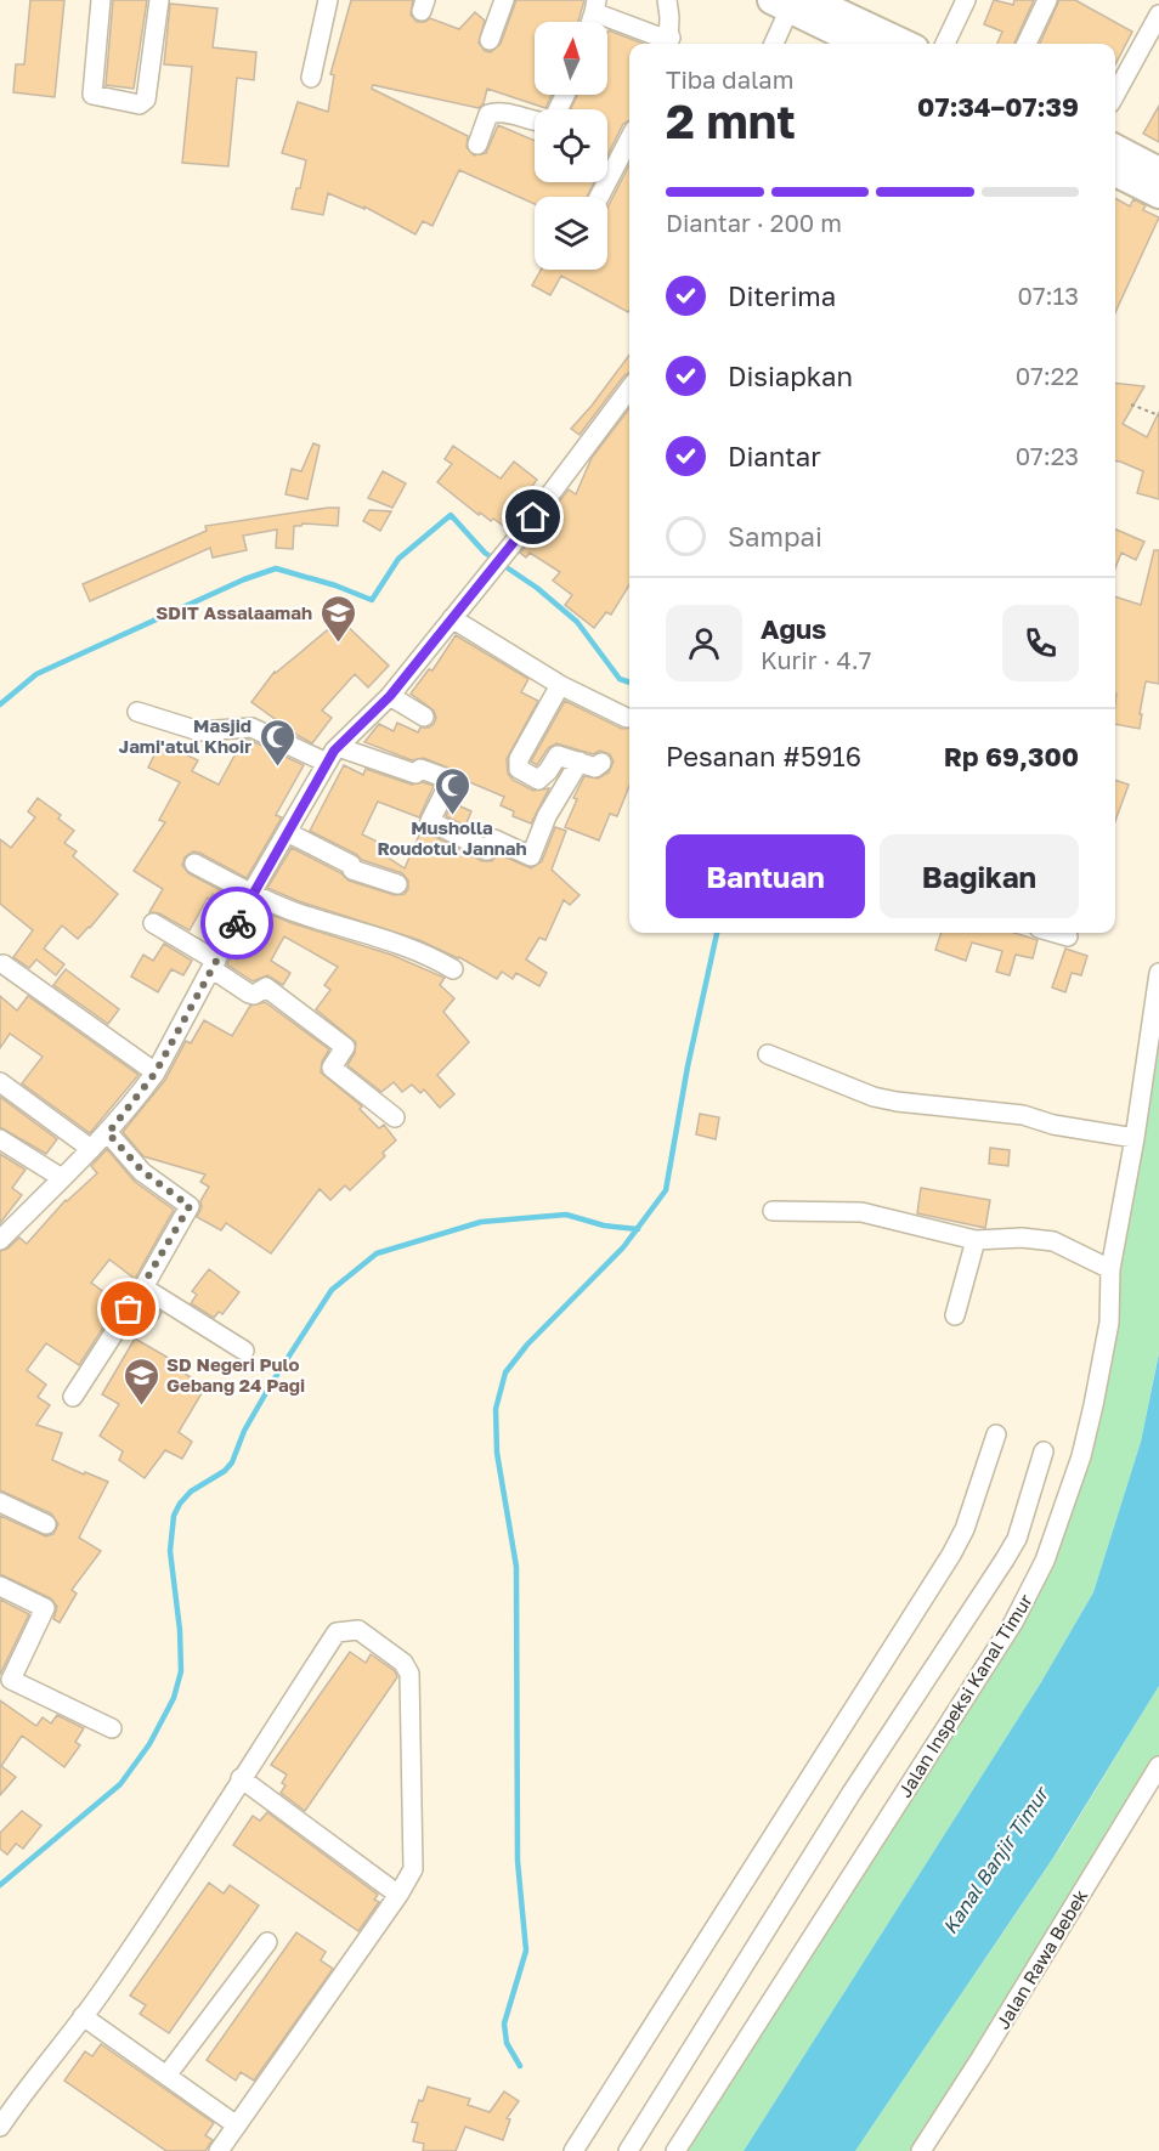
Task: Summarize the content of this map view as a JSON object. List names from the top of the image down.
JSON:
{
  "streets": {
    "street": ["Jalan Inspeksi Kanal Timur", "Jalan Rawa Bebek"]
  },
  "water": ["Kanal Banjir Timur"],
  "places": {
    "school or university": ["SDIT Assalaamah", "SD Negeri Pulo Gebang 24 Pagi"],
    "mosque": ["Masjid Jami'atul Khoir", "Musholla Roudotul Jannah"]
  },
  "north": "top",
  "page": {
    "heading": ["2 mnt", "Tiba dalam", "07:34–07:39"],
    "panel": [
      "Agus",
      "Kurir · 4.7",
      "Pesanan #5916",
      "Rp 69,300"
    ],
    "bar": "Diantar · 200 m",
    "list": [
      ["Diterima", "07:13"],
      ["Disiapkan", "07:22"],
      ["Diantar", "07:23"],
      "Sampai"
    ],
    "buttons": ["Bantuan", "Bagikan"]
  }
}
